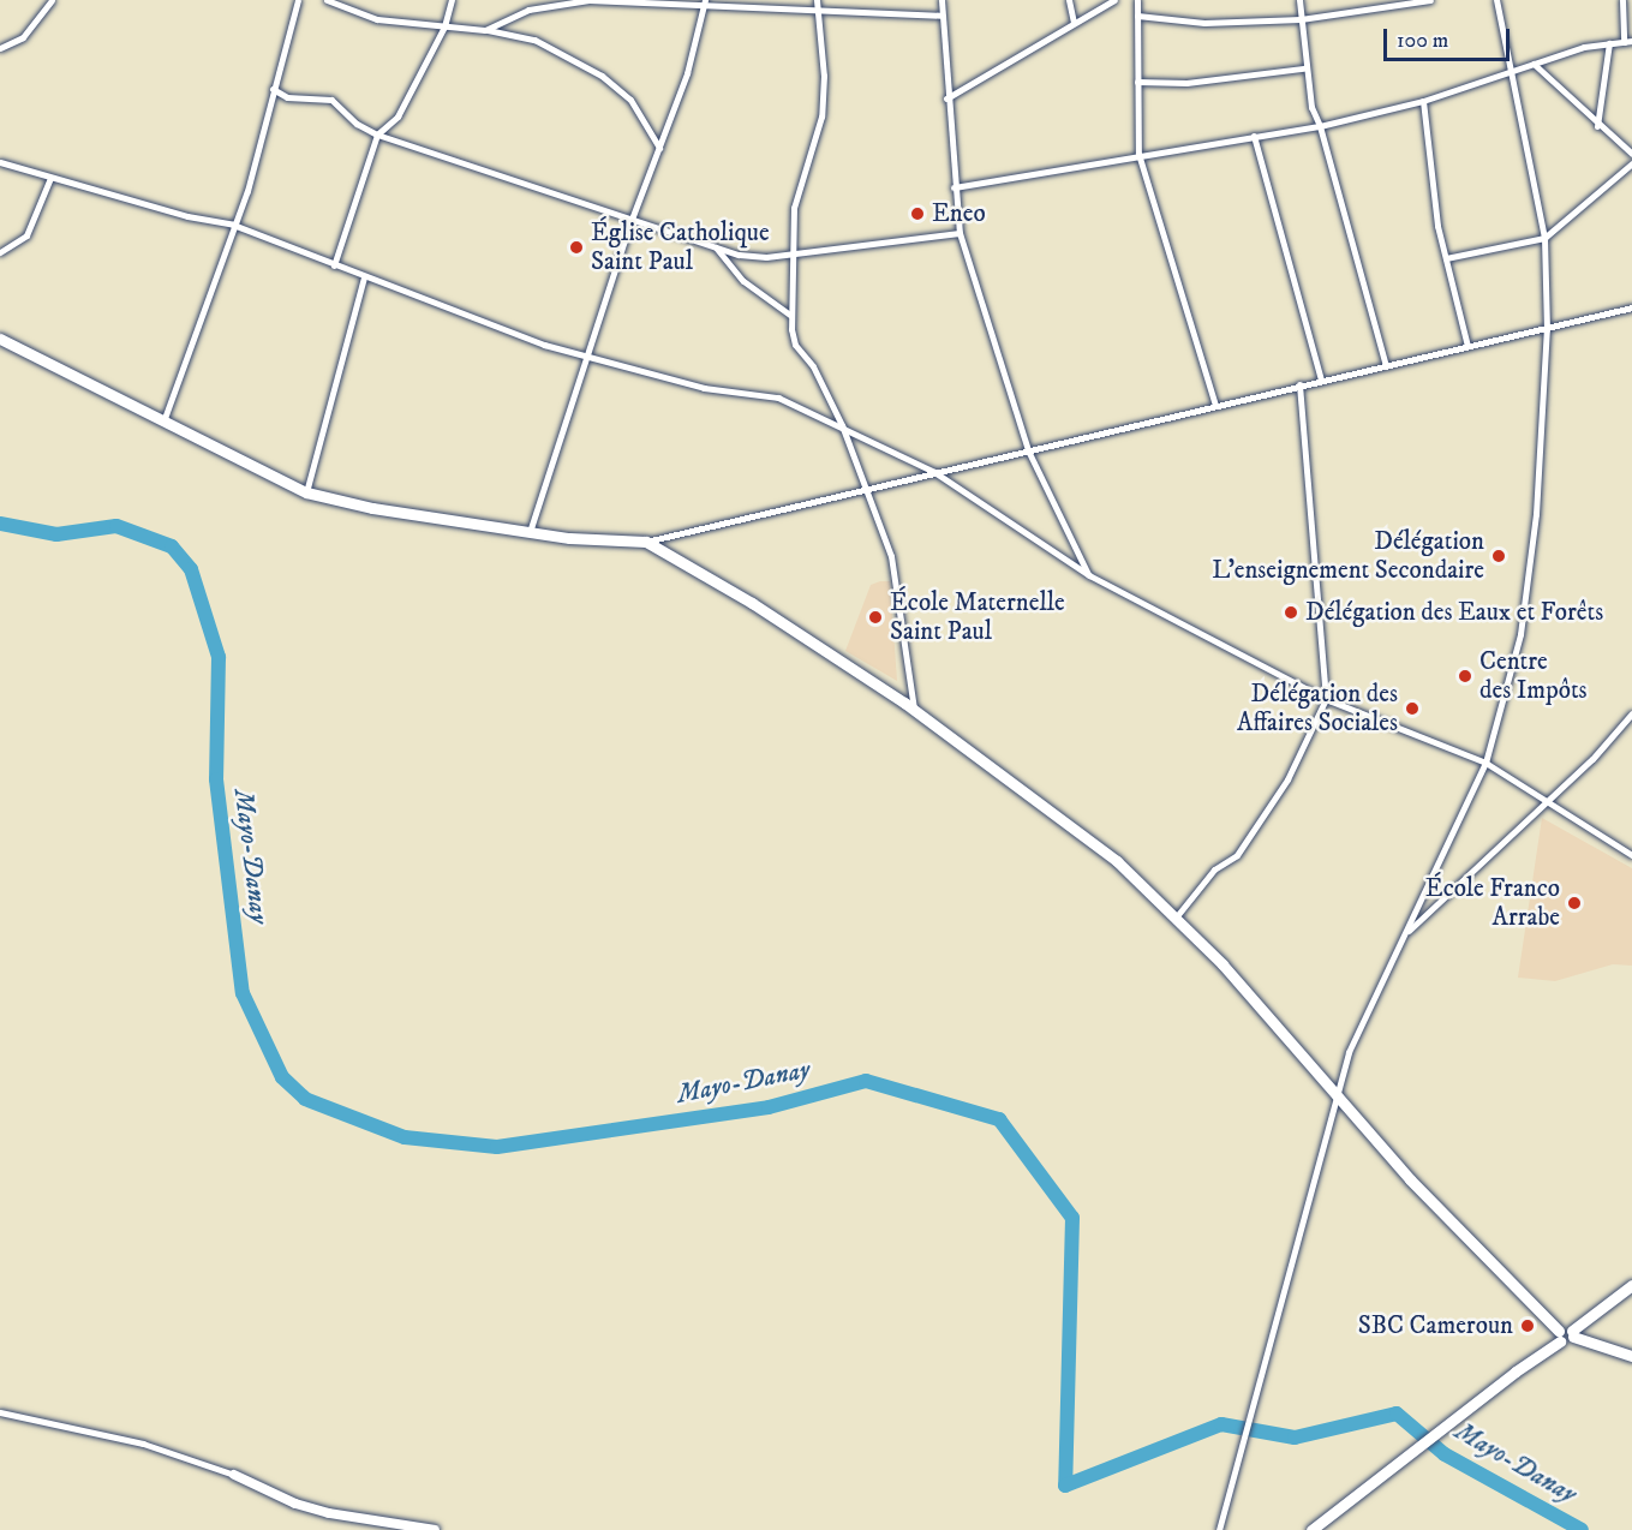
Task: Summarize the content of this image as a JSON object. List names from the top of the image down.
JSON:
{
  "water": ["Mayo-Danay"],
  "places": [
    "Eneo",
    "Église Catholique Saint Paul",
    "Délégation L'enseignement Secondaire",
    "Délégation des Eaux et Forêts",
    "École Maternelle Saint Paul",
    "Centre des Impôts",
    "Délégation des Affaires Sociales",
    "École Franco Arrabe",
    "SBC Cameroun"
  ],
  "scale_bar": "100 m"
}
